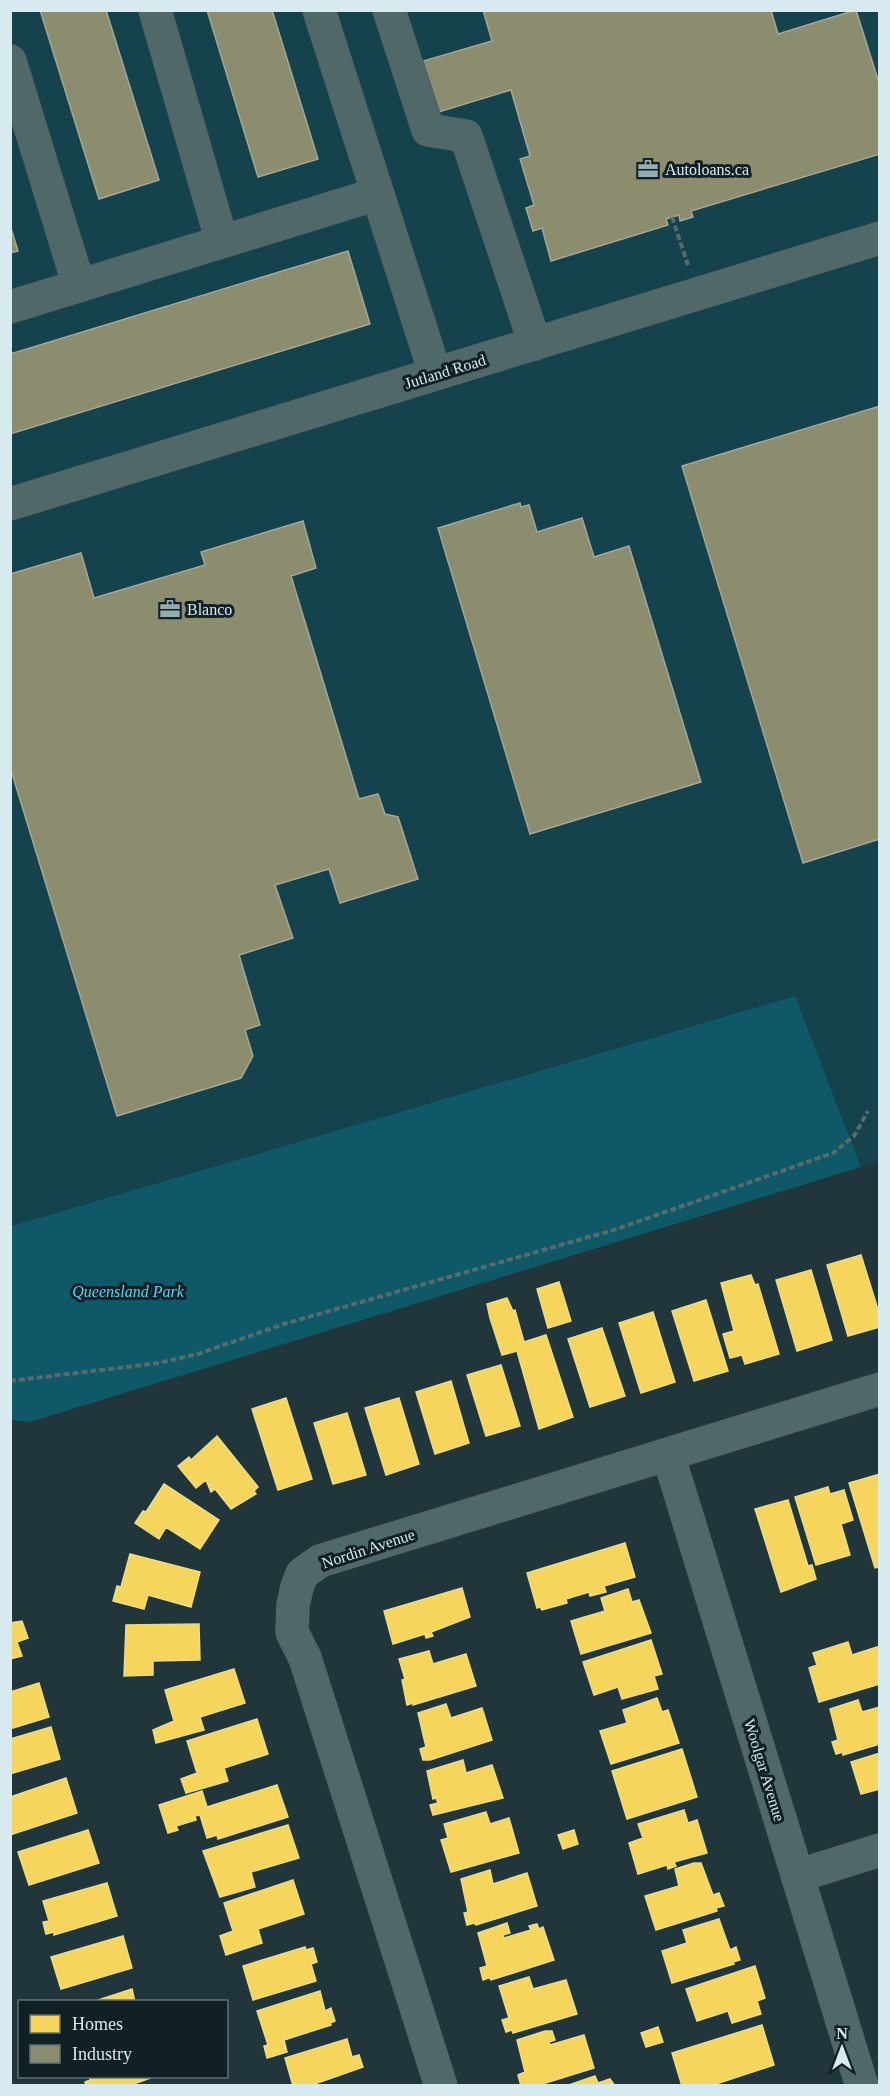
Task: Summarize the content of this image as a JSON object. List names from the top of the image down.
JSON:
{
  "streets": {
    "street": ["Jutland Road", "Nordin Avenue", "Woolgar Avenue"]
  },
  "crossings": [
    ["Nordin Avenue", "Woolgar Avenue"]
  ],
  "parks": ["Queensland Park"],
  "places": {
    "office": ["Autoloans.ca", "Blanco"]
  },
  "legend": ["Homes", "Industry"],
  "north": "top"
}
